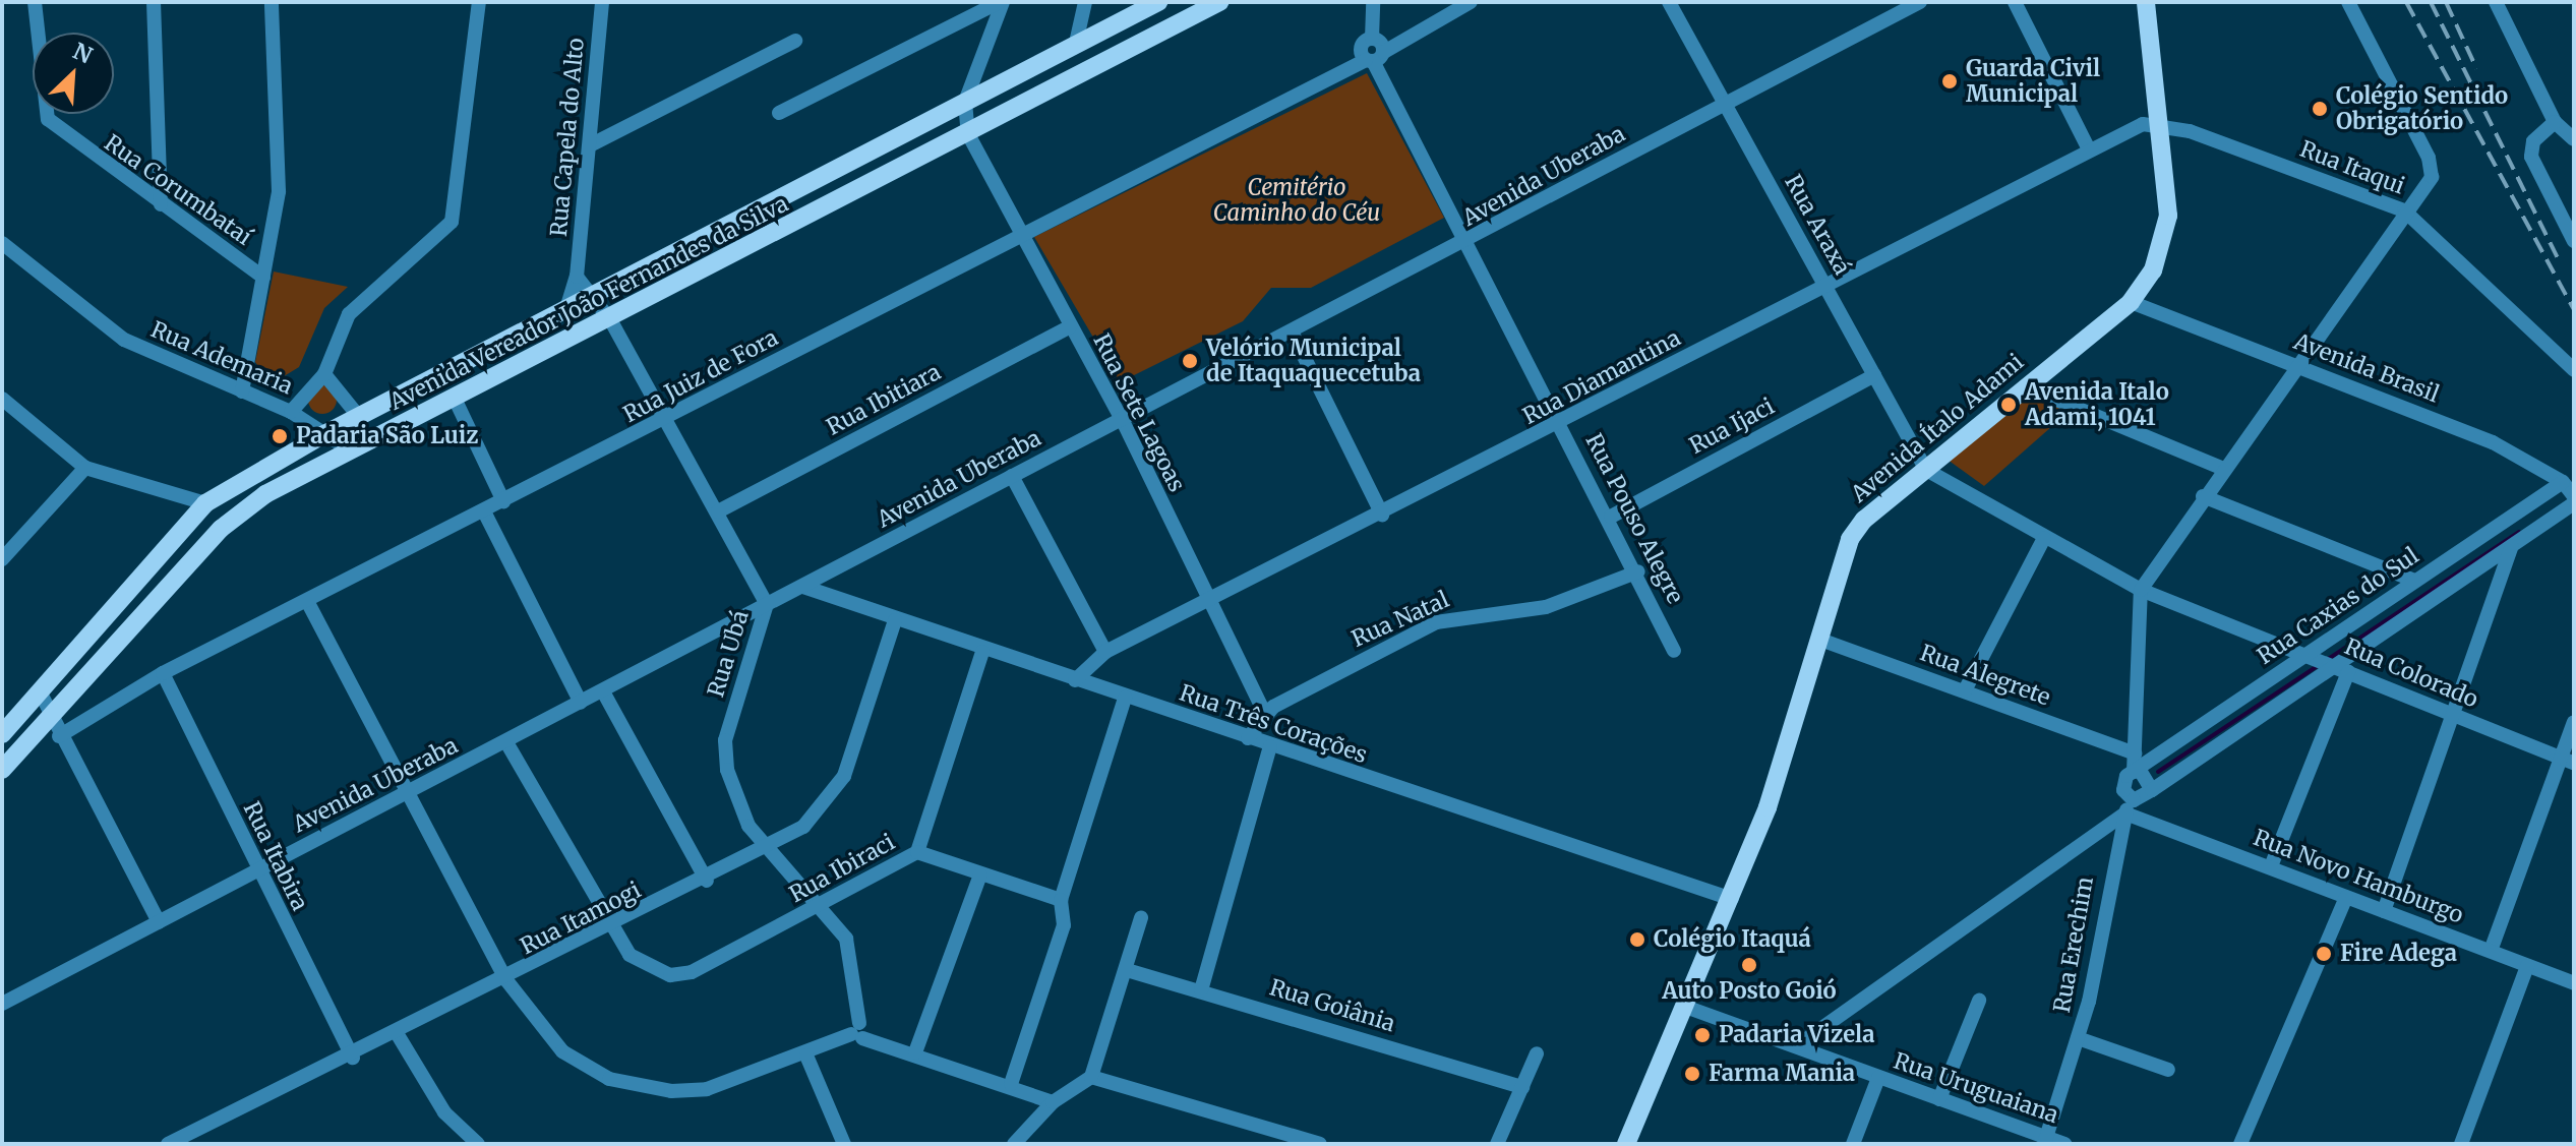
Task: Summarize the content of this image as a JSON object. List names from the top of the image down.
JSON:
{
  "streets": {
    "main road": ["Avenida Vereador João Fernandes da Silva", "Avenida Ítalo Adami"],
    "street": [
      "Rua Capela do Alto",
      "Rua Itaqui",
      "Avenida Uberaba",
      "Rua Corumbataí",
      "Rua Araxá",
      "Rua Ademaria",
      "Avenida Brasil",
      "Rua Juiz de Fora",
      "Rua Diamantina",
      "Rua Ibitiara",
      "Rua Sete Lagoas",
      "Rua Ijaci",
      "Rua Pouso Alegre",
      "Rua Caxias do Sul",
      "Rua Natal",
      "Rua Ubá",
      "Rua Colorado",
      "Rua Alegrete",
      "Rua Três Corações",
      "Rua Itabira",
      "Rua Ibiraci",
      "Rua Novo Hamburgo",
      "Rua Itamogi",
      "Rua Erechim",
      "Rua Goiânia",
      "Rua Uruguaiana"
    ]
  },
  "crossings": [
    ["Rua Capela do Alto", "Avenida Vereador João Fernandes da Silva"],
    ["Rua Itaqui", "Rua Diamantina"],
    ["Rua Itaqui", "Avenida Ítalo Adami"],
    ["Avenida Uberaba", "Rua Araxá"],
    ["Avenida Uberaba", "Rua Sete Lagoas"],
    ["Avenida Uberaba", "Rua Pouso Alegre"],
    ["Avenida Uberaba", "Rua Ubá"],
    ["Avenida Uberaba", "Rua Três Corações"],
    ["Avenida Uberaba", "Rua Itabira"],
    ["Avenida Uberaba", "Rua Ibiraci"],
    ["Rua Araxá", "Rua Diamantina"],
    ["Rua Araxá", "Rua Ijaci"],
    ["Rua Araxá", "Avenida Ítalo Adami"],
    ["Rua Araxá", "Rua Colorado"],
    ["Avenida Vereador João Fernandes da Silva", "Rua Ademaria"],
    ["Avenida Vereador João Fernandes da Silva", "Rua Sete Lagoas"],
    ["Avenida Vereador João Fernandes da Silva", "Rua Ubá"],
    ["Avenida Brasil", "Avenida Ítalo Adami"],
    ["Avenida Brasil", "Rua Caxias do Sul"],
    ["Rua Juiz de Fora", "Rua Sete Lagoas"],
    ["Rua Juiz de Fora", "Rua Pouso Alegre"],
    ["Rua Juiz de Fora", "Rua Ubá"],
    ["Rua Juiz de Fora", "Rua Itabira"],
    ["Rua Diamantina", "Rua Sete Lagoas"],
    ["Rua Diamantina", "Avenida Ítalo Adami"],
    ["Rua Diamantina", "Rua Pouso Alegre"],
    ["Rua Diamantina", "Rua Três Corações"],
    ["Rua Ibitiara", "Rua Sete Lagoas"],
    ["Rua Ibitiara", "Rua Ubá"],
    ["Rua Sete Lagoas", "Rua Natal"],
    ["Rua Ijaci", "Rua Pouso Alegre"],
    ["Avenida Ítalo Adami", "Rua Colorado"],
    ["Avenida Ítalo Adami", "Rua Alegrete"],
    ["Avenida Ítalo Adami", "Rua Três Corações"],
    ["Avenida Ítalo Adami", "Rua Uruguaiana"],
    ["Rua Pouso Alegre", "Rua Natal"],
    ["Rua Caxias do Sul", "Rua Colorado"],
    ["Rua Caxias do Sul", "Rua Erechim"],
    ["Rua Natal", "Rua Três Corações"],
    ["Rua Ubá", "Rua Ibiraci"],
    ["Rua Ubá", "Rua Itamogi"],
    ["Rua Três Corações", "Rua Ibiraci"],
    ["Rua Três Corações", "Rua Itamogi"],
    ["Rua Itabira", "Rua Itamogi"],
    ["Rua Ibiraci", "Rua Itamogi"],
    ["Rua Novo Hamburgo", "Rua Erechim"],
    ["Rua Erechim", "Rua Uruguaiana"]
  ],
  "parks": ["Cemitério Caminho do Céu"],
  "places": [
    "Guarda Civil Municipal",
    "Colégio Sentido Obrigatório",
    "Velório Municipal de Itaquaquecetuba",
    "Avenida Italo Adami, 1041",
    "Padaria São Luiz",
    "Colégio Itaquá",
    "Fire Adega",
    "Auto Posto Goió",
    "Padaria Vizela",
    "Farma Mania"
  ],
  "north": "top right"
}
